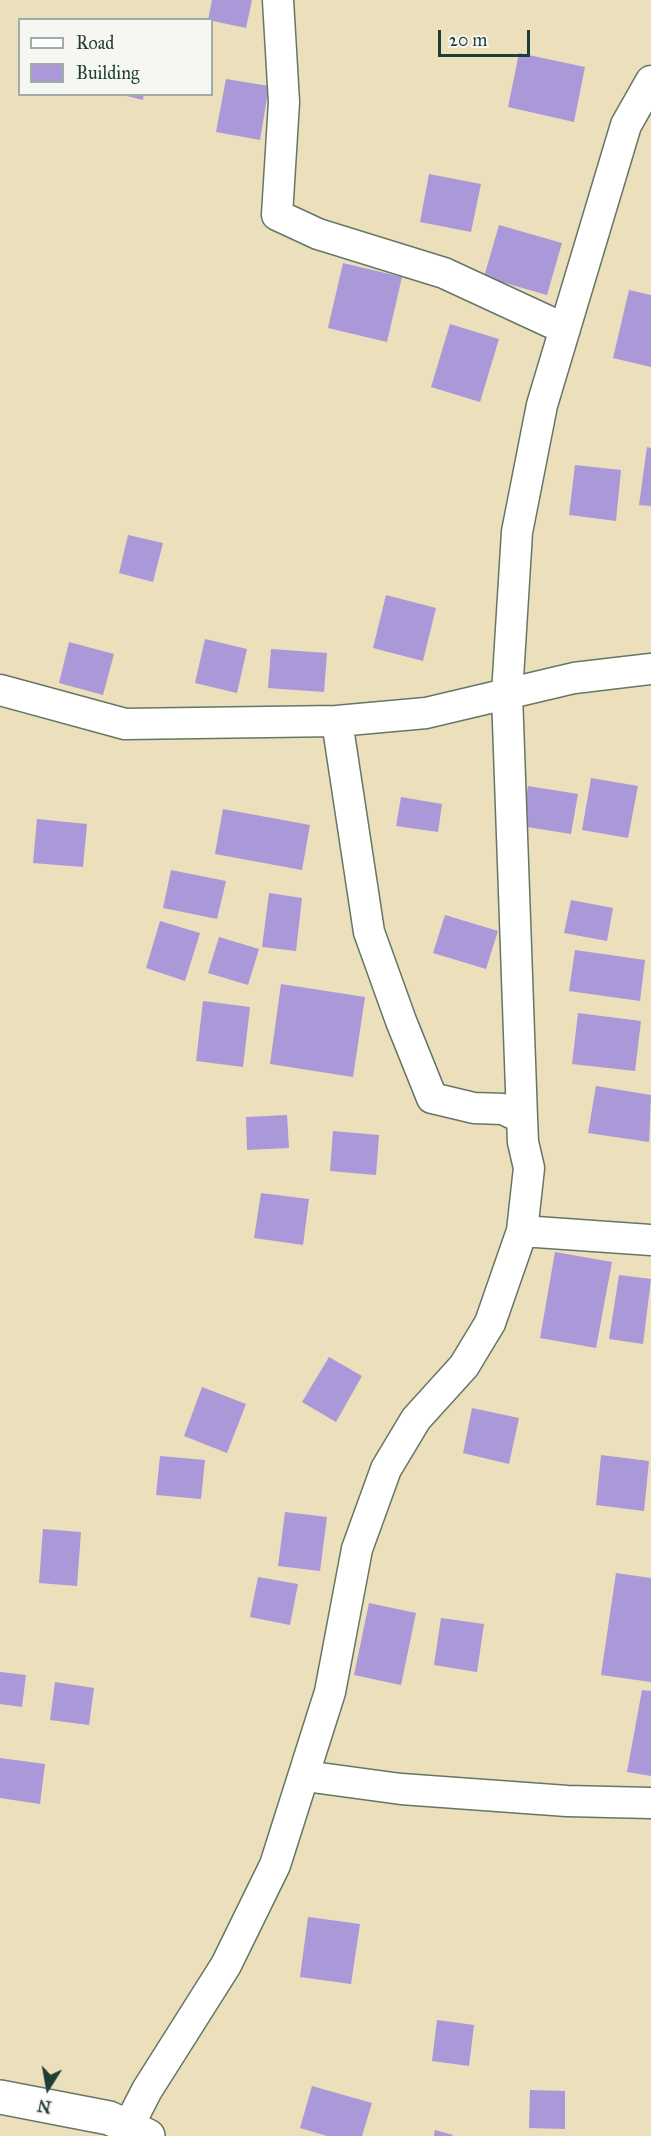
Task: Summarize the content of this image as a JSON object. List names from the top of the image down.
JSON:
{
  "legend": ["Road", "Building"],
  "scale_bar": "20 m",
  "north": "bottom"
}
